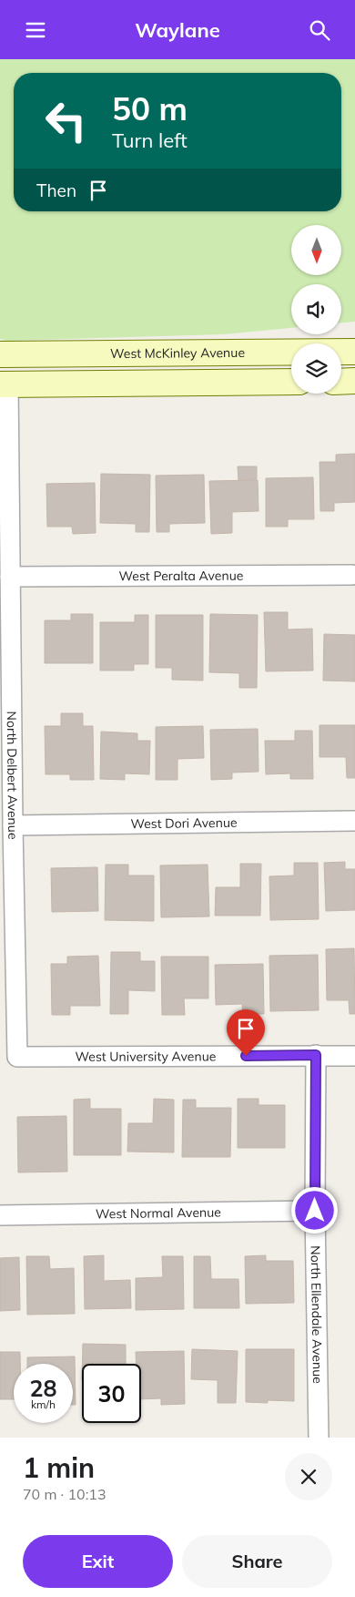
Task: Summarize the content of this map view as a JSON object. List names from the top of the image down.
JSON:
{
  "streets": {
    "main road": ["West McKinley Avenue"],
    "street": [
      "West Peralta Avenue",
      "North Delbert Avenue",
      "West Dori Avenue",
      "West University Avenue",
      "West Normal Avenue",
      "North Ellendale Avenue"
    ]
  },
  "crossings": [
    ["West Peralta Avenue", "North Delbert Avenue"],
    ["North Delbert Avenue", "West Dori Avenue"],
    ["North Delbert Avenue", "West University Avenue"],
    ["West University Avenue", "North Ellendale Avenue"],
    ["West Normal Avenue", "North Ellendale Avenue"]
  ],
  "north": "bottom",
  "page": {
    "header": "Waylane",
    "turn": ["50 m", "Turn left"],
    "then": "Then",
    "speed": "28 km/h",
    "limit": "30",
    "heading": ["1 min", "70 m · 10:13"],
    "buttons": ["Exit", "Share"]
  }
}
